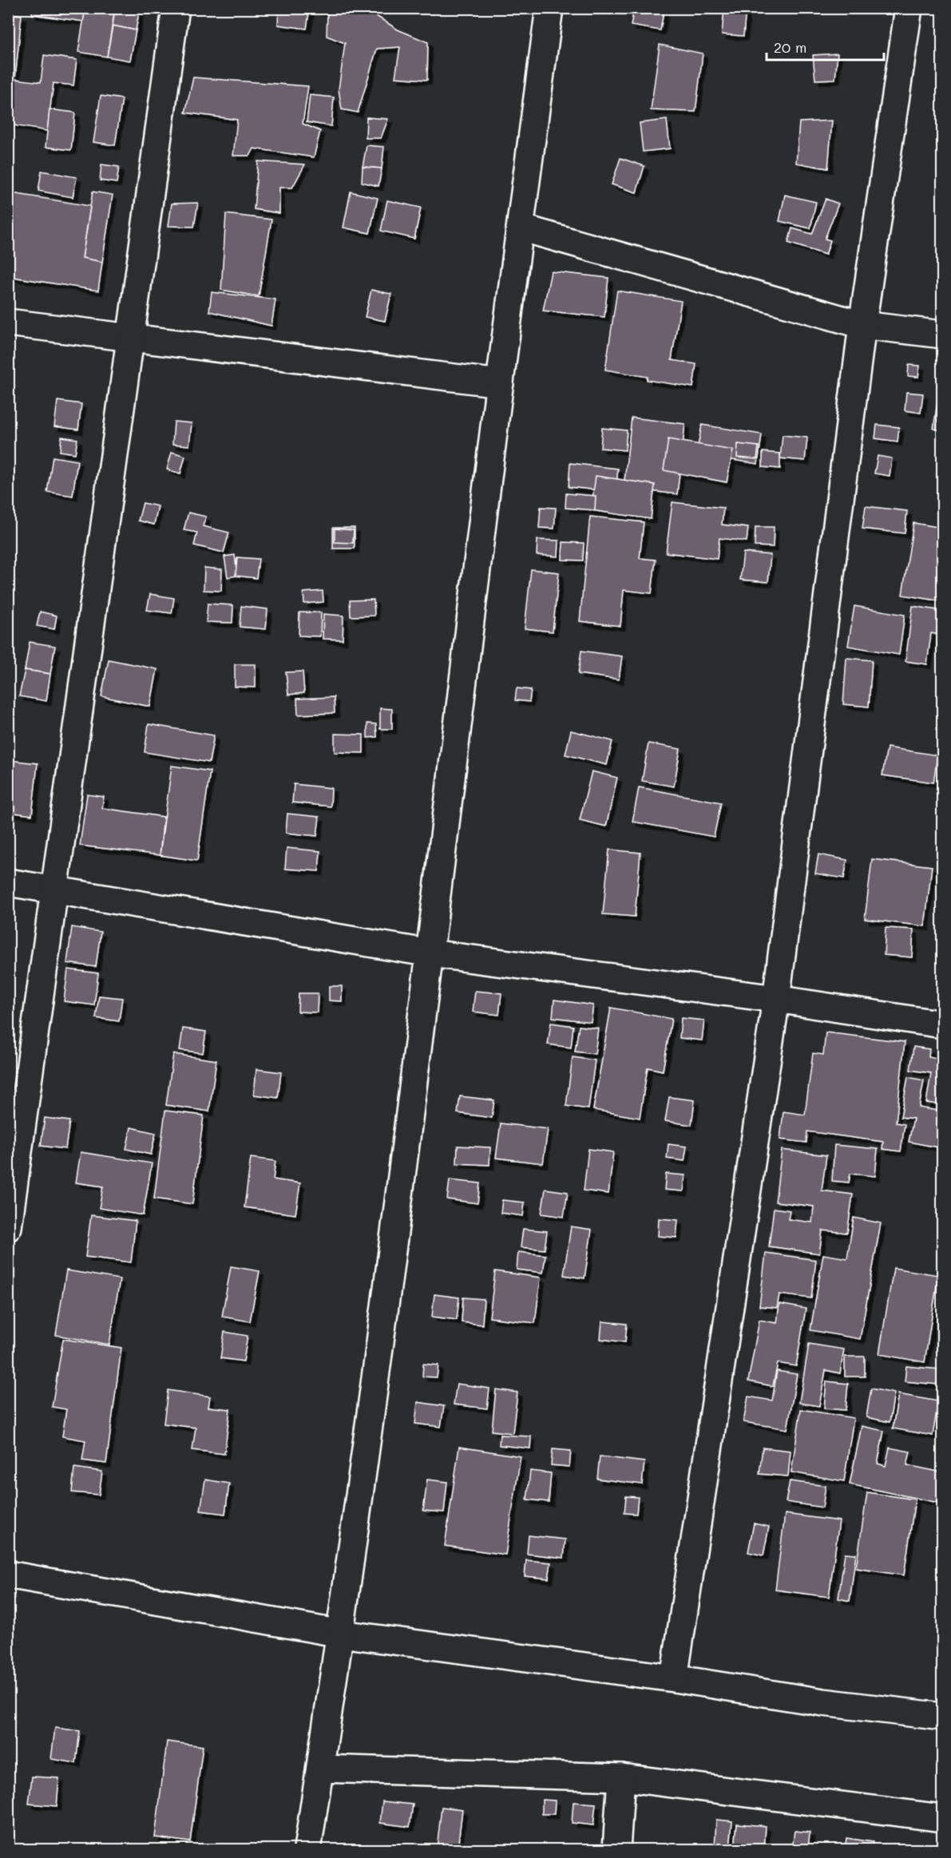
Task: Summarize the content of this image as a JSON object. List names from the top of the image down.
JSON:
{
  "scale_bar": "20 m"
}
